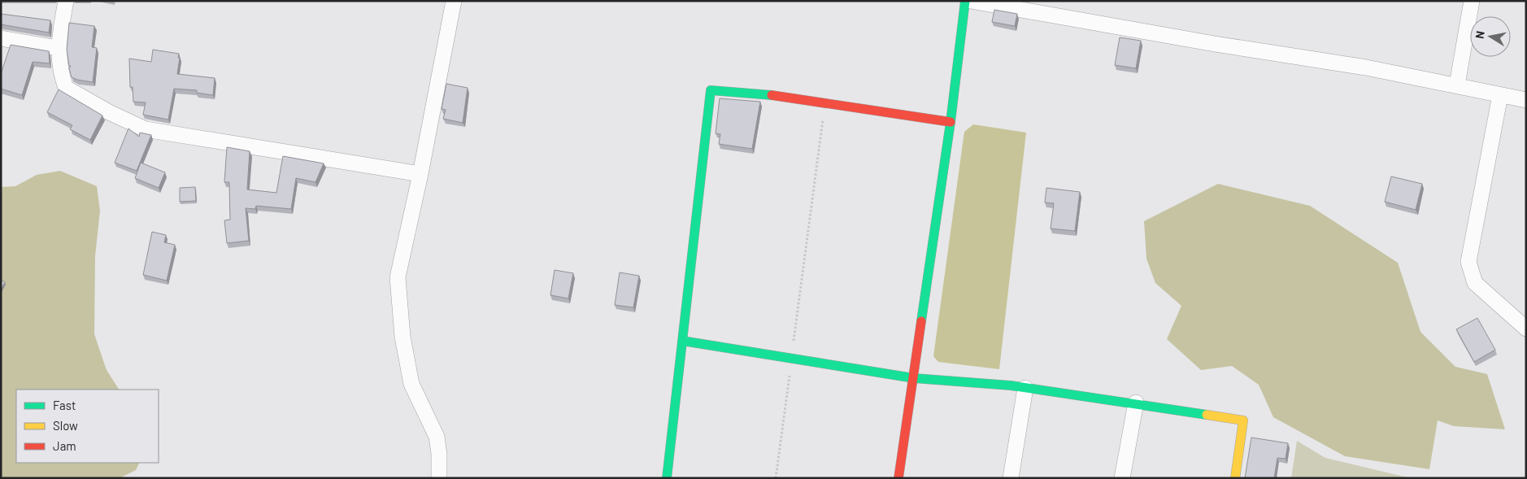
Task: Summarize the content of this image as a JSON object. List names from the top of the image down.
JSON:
{
  "legend": ["Fast", "Slow", "Jam"],
  "north": "left"
}
